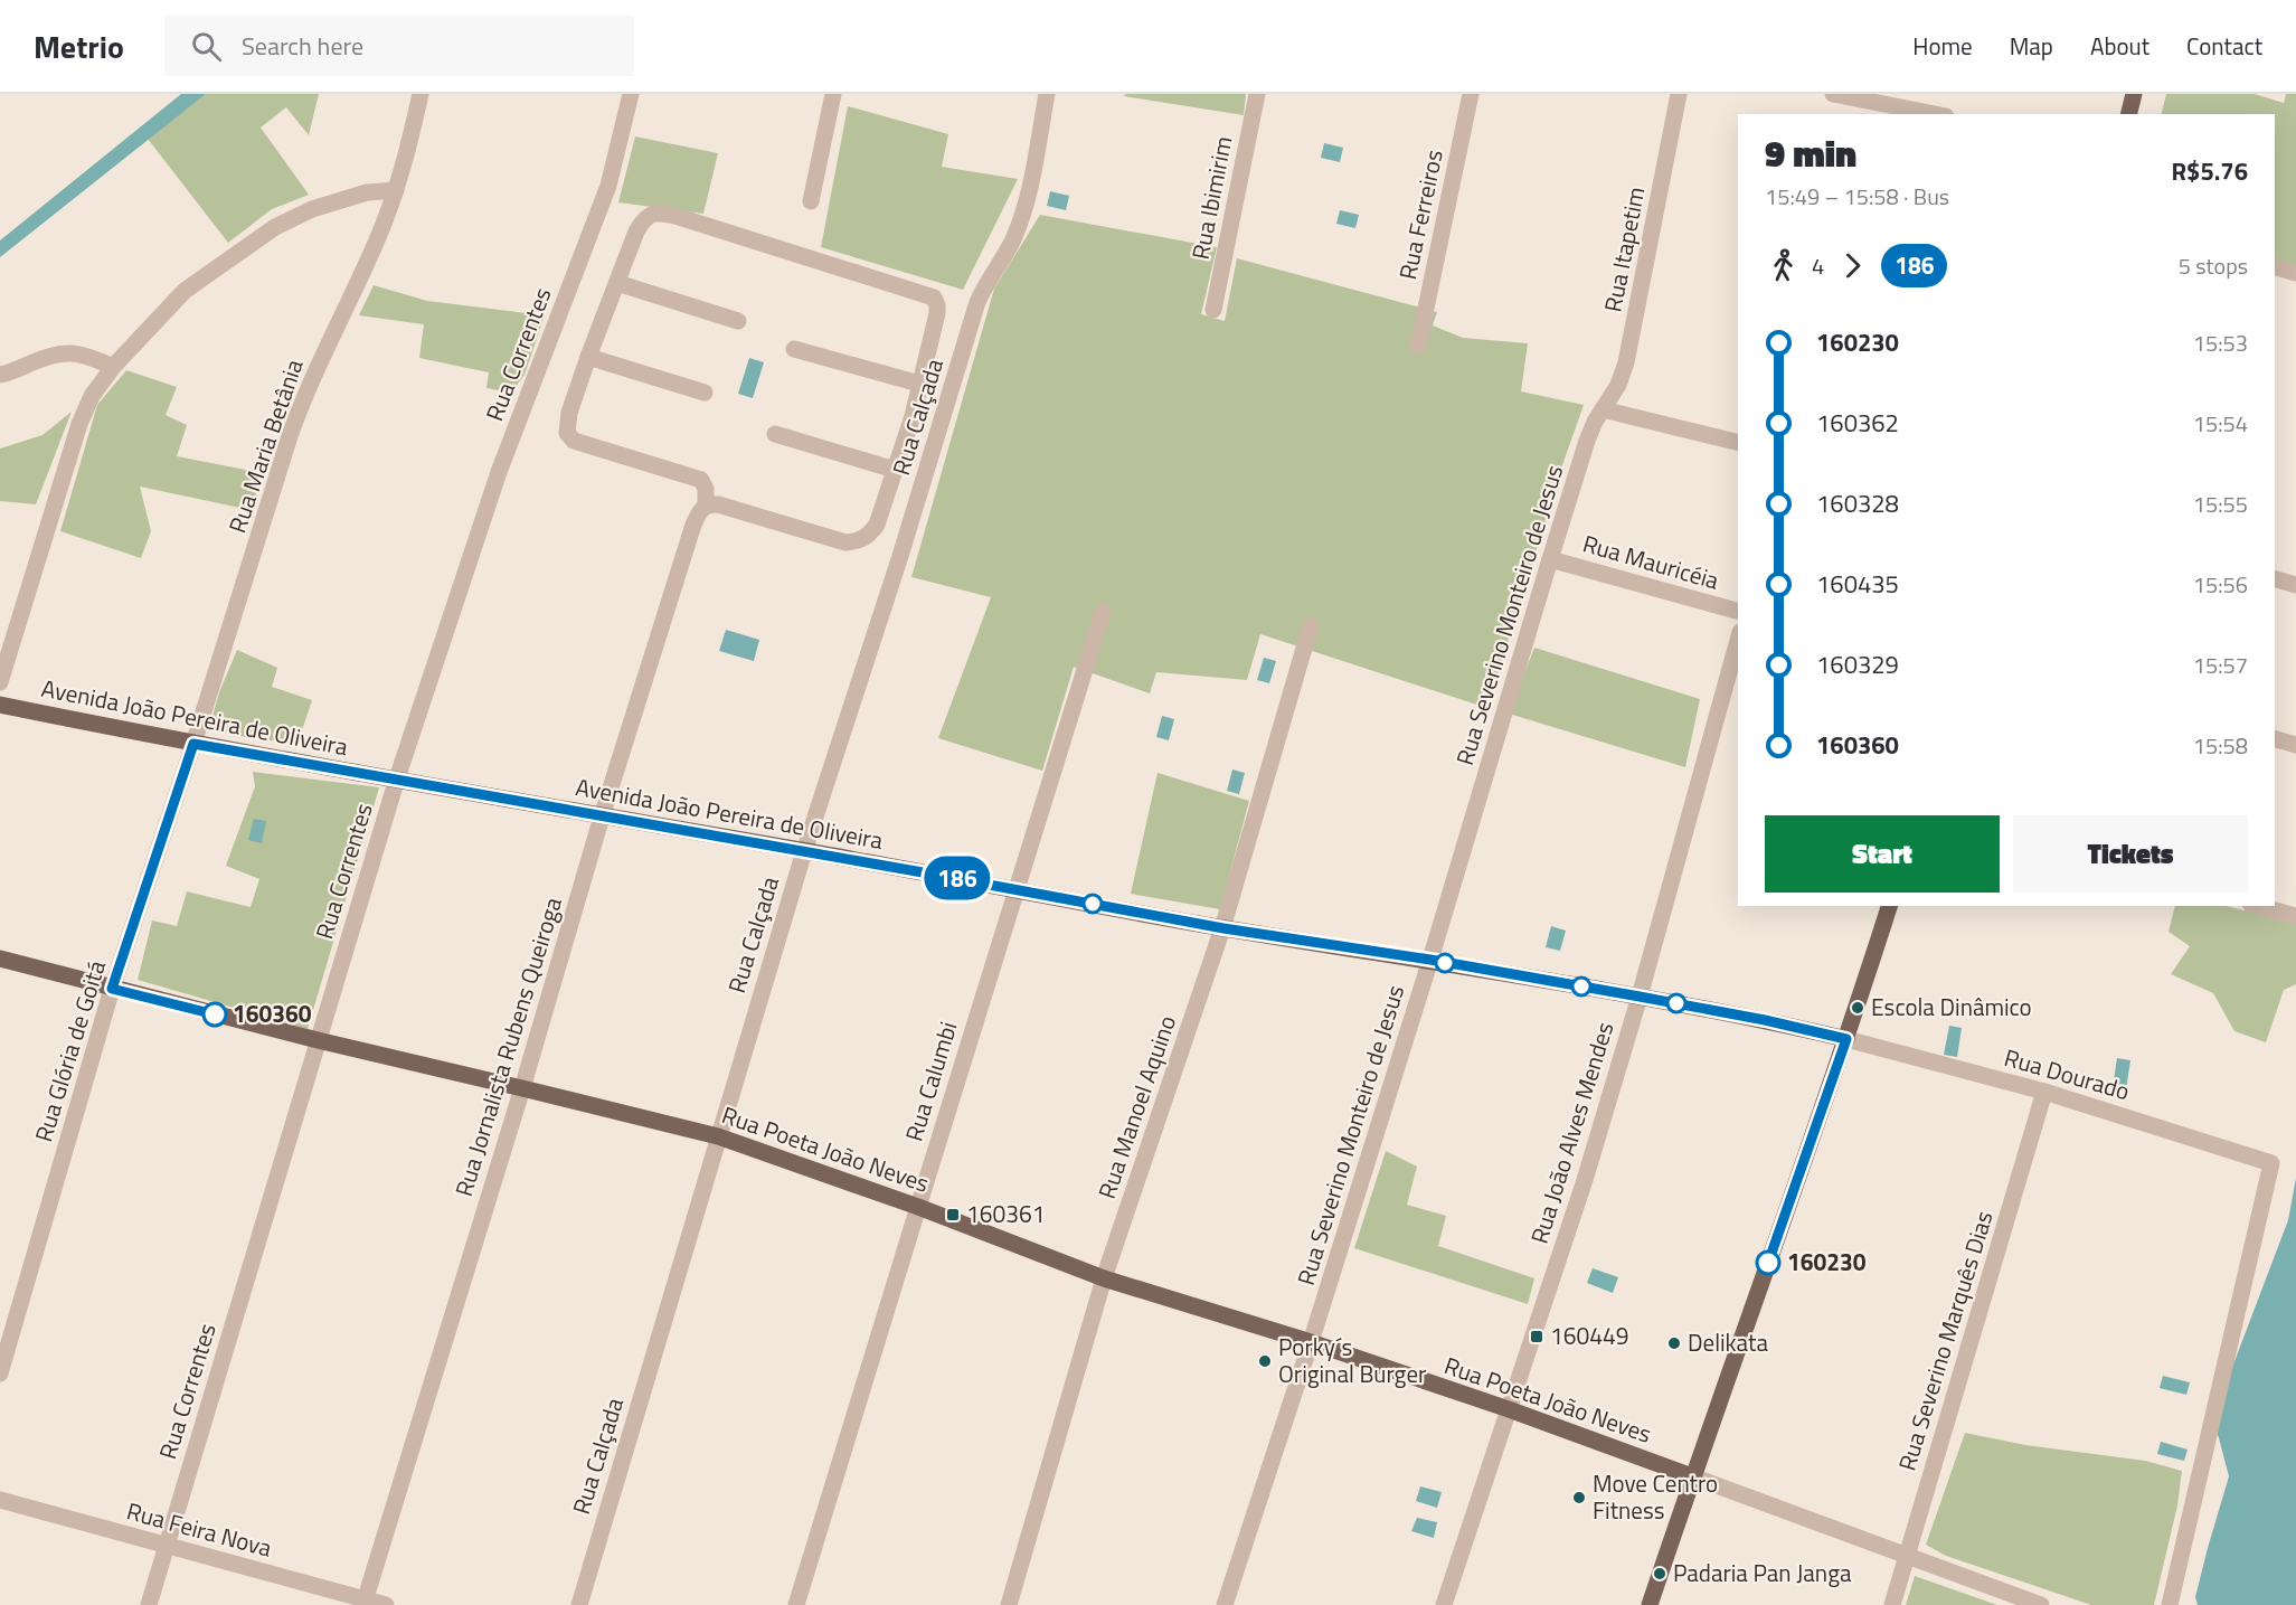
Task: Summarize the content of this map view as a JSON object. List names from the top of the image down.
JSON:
{
  "streets": {
    "main road": ["Avenida João Pereira de Oliveira", "Rua Poeta João Neves"],
    "street": [
      "Rua Ibimirim",
      "Rua Ferreiros",
      "Rua Itapetim",
      "Rua Correntes",
      "Rua Calçada",
      "Rua Maria Betânia",
      "Rua Mauricéia",
      "Rua Severino Monteiro de Jesus",
      "Rua Jornalista Rubens Queiroga",
      "Rua Glória de Goitá",
      "Rua Dourado",
      "Rua Calumbi",
      "Rua Manoel Aquino",
      "Rua João Alves Mendes",
      "Rua Severino Marquês Dias",
      "Rua Feira Nova"
    ]
  },
  "crossings": [
    ["Rua Itapetim", "Rua Severino Monteiro de Jesus"],
    ["Rua Correntes", "Avenida João Pereira de Oliveira"],
    ["Rua Correntes", "Rua Poeta João Neves"],
    ["Rua Correntes", "Rua Feira Nova"],
    ["Rua Calçada", "Avenida João Pereira de Oliveira"],
    ["Rua Calçada", "Rua Poeta João Neves"],
    ["Rua Maria Betânia", "Avenida João Pereira de Oliveira"],
    ["Rua Maria Betânia", "Rua Glória de Goitá"],
    ["Rua Mauricéia", "Rua Severino Monteiro de Jesus"],
    ["Rua Severino Monteiro de Jesus", "Avenida João Pereira de Oliveira"],
    ["Rua Severino Monteiro de Jesus", "Rua Poeta João Neves"],
    ["Avenida João Pereira de Oliveira", "Rua Jornalista Rubens Queiroga"],
    ["Avenida João Pereira de Oliveira", "Rua Glória de Goitá"],
    ["Avenida João Pereira de Oliveira", "Rua Dourado"],
    ["Avenida João Pereira de Oliveira", "Rua Calumbi"],
    ["Avenida João Pereira de Oliveira", "Rua Manoel Aquino"],
    ["Avenida João Pereira de Oliveira", "Rua João Alves Mendes"],
    ["Rua Jornalista Rubens Queiroga", "Rua Poeta João Neves"],
    ["Rua Jornalista Rubens Queiroga", "Rua Feira Nova"],
    ["Rua Glória de Goitá", "Rua Poeta João Neves"],
    ["Rua Dourado", "Rua Severino Marquês Dias"],
    ["Rua Calumbi", "Rua Poeta João Neves"],
    ["Rua Manoel Aquino", "Rua Poeta João Neves"],
    ["Rua João Alves Mendes", "Rua Poeta João Neves"]
  ],
  "places": {
    "other": [
      "Escola Dinâmico",
      "160360",
      "160230",
      "Delikata",
      "Porky´s Original Burger",
      "Move Centro Fitness",
      "Padaria Pan Janga"
    ],
    "transit": ["160361", "160449"]
  },
  "lines": ["bus line 186"],
  "page": {
    "header": "Metrio",
    "search": "Search here",
    "nav": [
      "Home",
      "Map",
      "About",
      "Contact"
    ],
    "on_map": "186",
    "heading": ["9 min", "15:49 – 15:58 · Bus", "R$5.76"],
    "legs": ["4", "186", "5 stops"],
    "list": [
      {
        "name": "160230",
        "value": "15:53"
      },
      {
        "name": "160362",
        "value": "15:54"
      },
      {
        "name": "160328",
        "value": "15:55"
      },
      {
        "name": "160435",
        "value": "15:56"
      },
      {
        "name": "160329",
        "value": "15:57"
      },
      {
        "name": "160360",
        "value": "15:58"
      }
    ],
    "buttons": ["Start", "Tickets"]
  }
}
